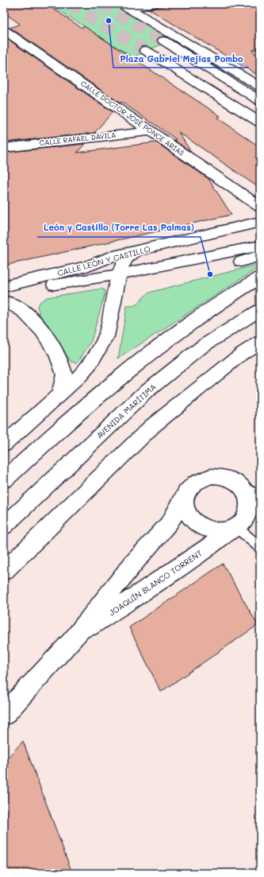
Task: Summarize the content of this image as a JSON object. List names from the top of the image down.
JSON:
{
  "streets": {
    "main road": [
      "CALLE DOCTOR JOSÉ PONCE ARIAS",
      "CALLE RAFAEL DÁVILA",
      "CALLE LEÓN Y CASTILLO",
      "AVENIDA MARÍTIMA",
      "JOAQUÍN BLANCO TORRENT"
    ]
  },
  "crossings": [
    ["CALLE DOCTOR JOSÉ PONCE ARIAS", "CALLE RAFAEL DÁVILA"]
  ],
  "places": ["Plaza Gabriel Mejias Pombo", "León y Castillo (Torre Las Palmas)"]
}
